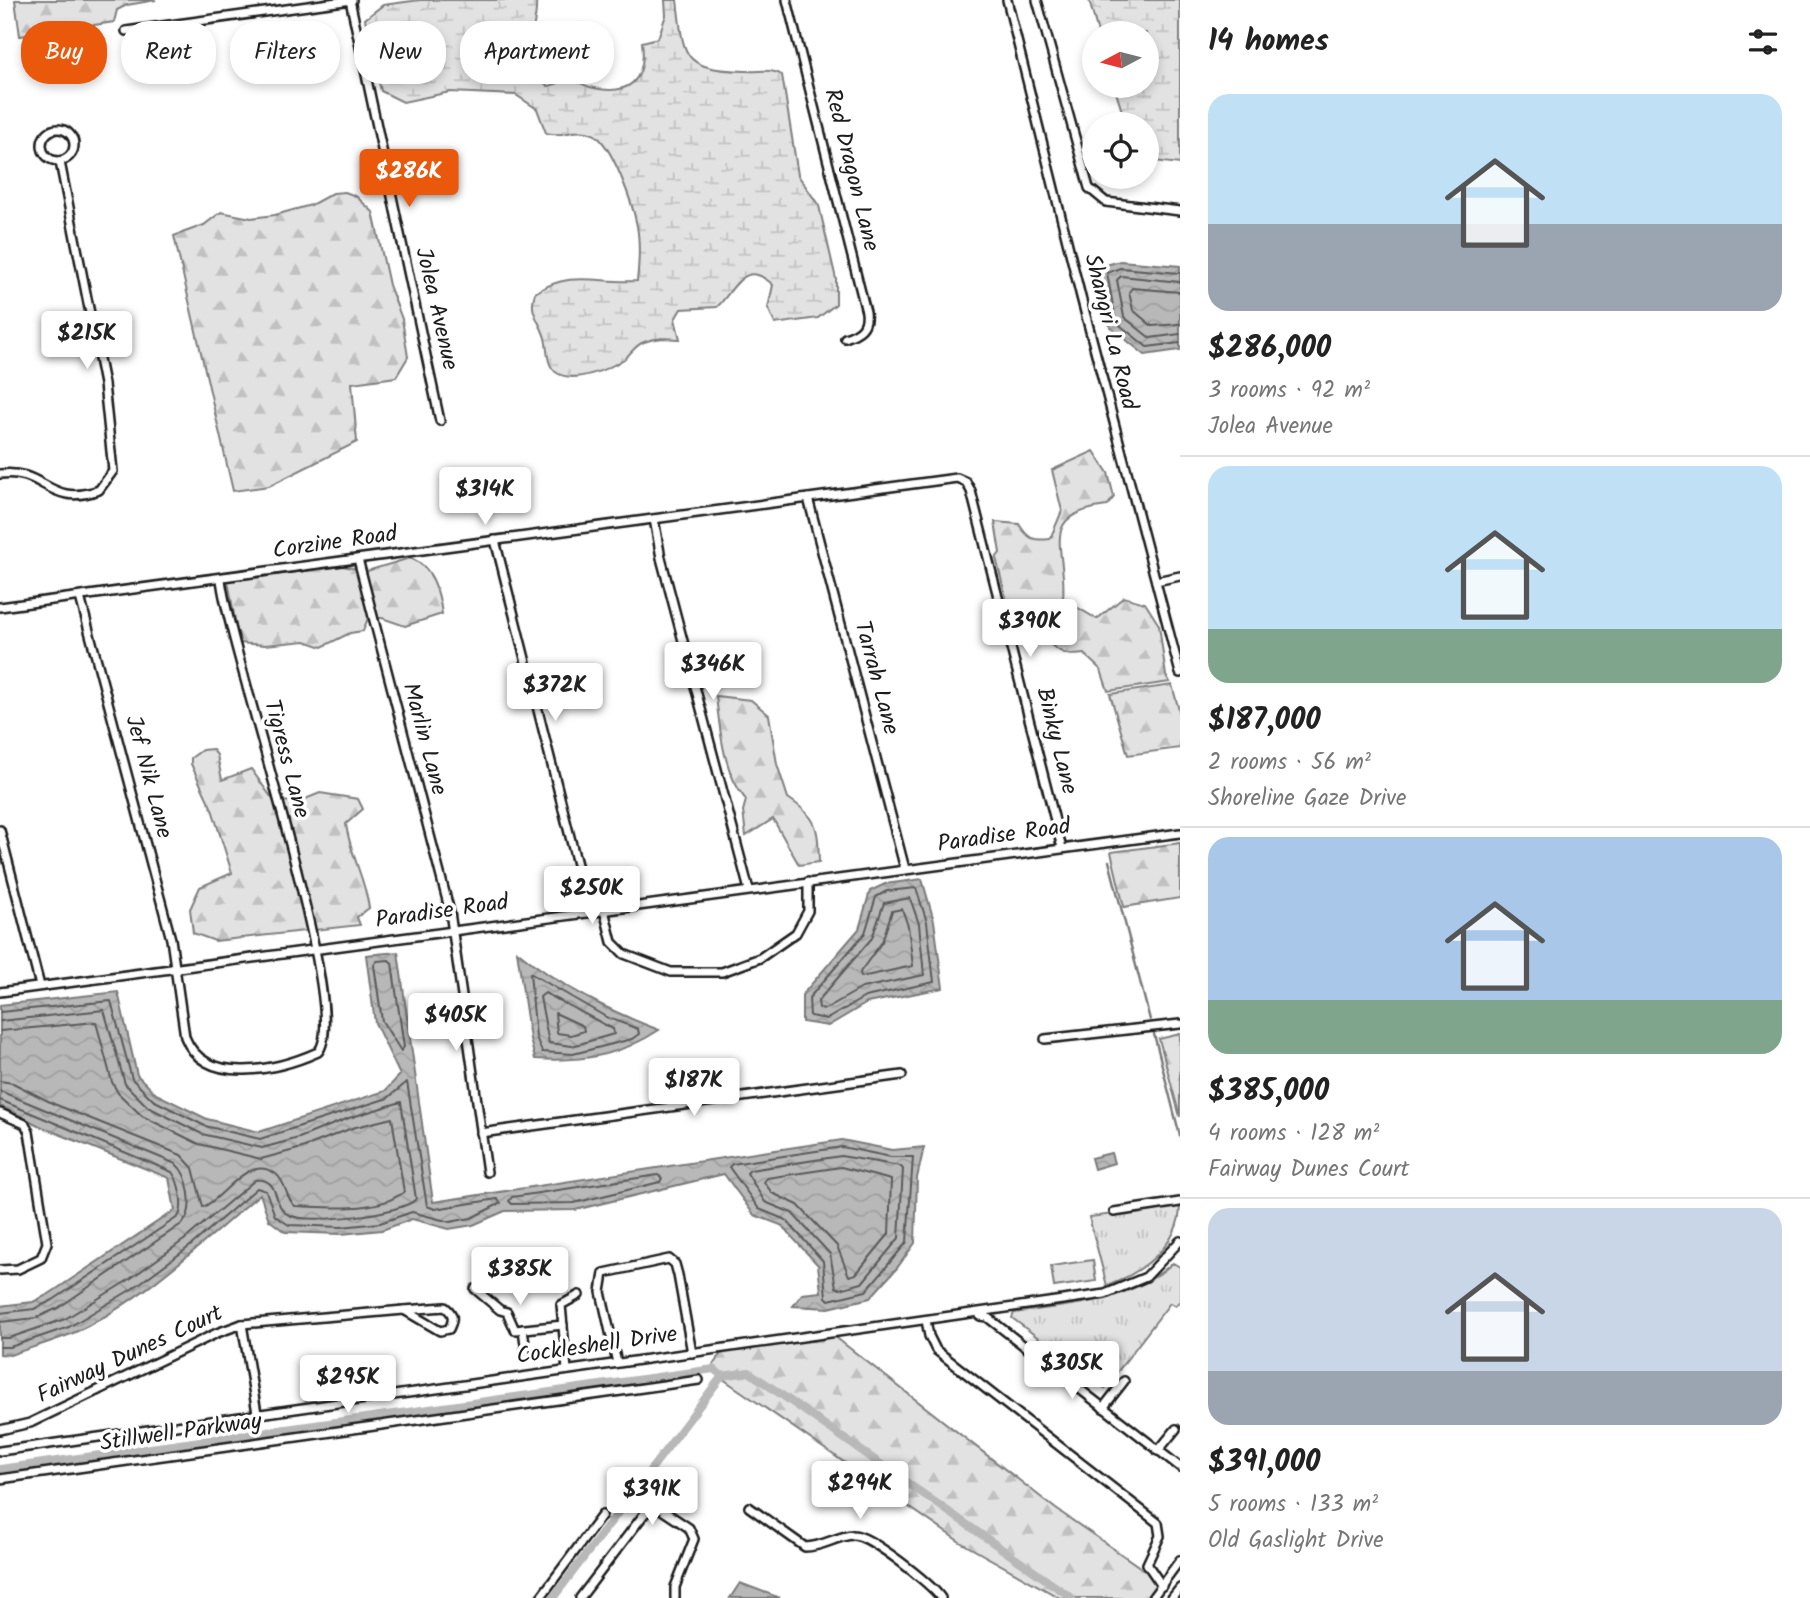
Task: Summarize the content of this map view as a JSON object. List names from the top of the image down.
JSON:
{
  "streets": {
    "street": [
      "Red Dragon Lane",
      "Jolea Avenue",
      "Shangri La Road",
      "Corzine Road",
      "Tarrah Lane",
      "Marlin Lane",
      "Binky Lane",
      "Tigress Lane",
      "Jef Nik Lane",
      "Paradise Road",
      "Cockleshell Drive",
      "Fairway Dunes Court",
      "Stillwell Parkway"
    ]
  },
  "crossings": [
    ["Corzine Road", "Tarrah Lane"],
    ["Corzine Road", "Marlin Lane"],
    ["Corzine Road", "Binky Lane"],
    ["Corzine Road", "Tigress Lane"],
    ["Corzine Road", "Jef Nik Lane"],
    ["Tarrah Lane", "Paradise Road"],
    ["Marlin Lane", "Paradise Road"],
    ["Binky Lane", "Paradise Road"],
    ["Tigress Lane", "Jef Nik Lane"],
    ["Tigress Lane", "Paradise Road"],
    ["Jef Nik Lane", "Paradise Road"]
  ],
  "north": "left",
  "page": {
    "heading": "14 homes",
    "chip": [
      "Buy",
      "Rent",
      "Filters",
      "New",
      "Apartment"
    ],
    "list": [
      {
        "name": "$286,000",
        "note": "3 rooms · 92 m² · Jolea Avenue"
      },
      {
        "name": "$187,000",
        "note": "2 rooms · 56 m² · Shoreline Gaze Drive"
      },
      {
        "name": "$385,000",
        "note": "4 rooms · 128 m² · Fairway Dunes Court"
      },
      {
        "name": "$391,000",
        "note": "5 rooms · 133 m² · Old Gaslight Drive"
      }
    ],
    "price": [
      "$286K",
      "$215K",
      "$314K",
      "$390K",
      "$346K",
      "$372K",
      "$250K",
      "$405K",
      "$187K",
      "$385K",
      "$305K",
      "$295K",
      "$294K",
      "$391K"
    ]
  }
}
